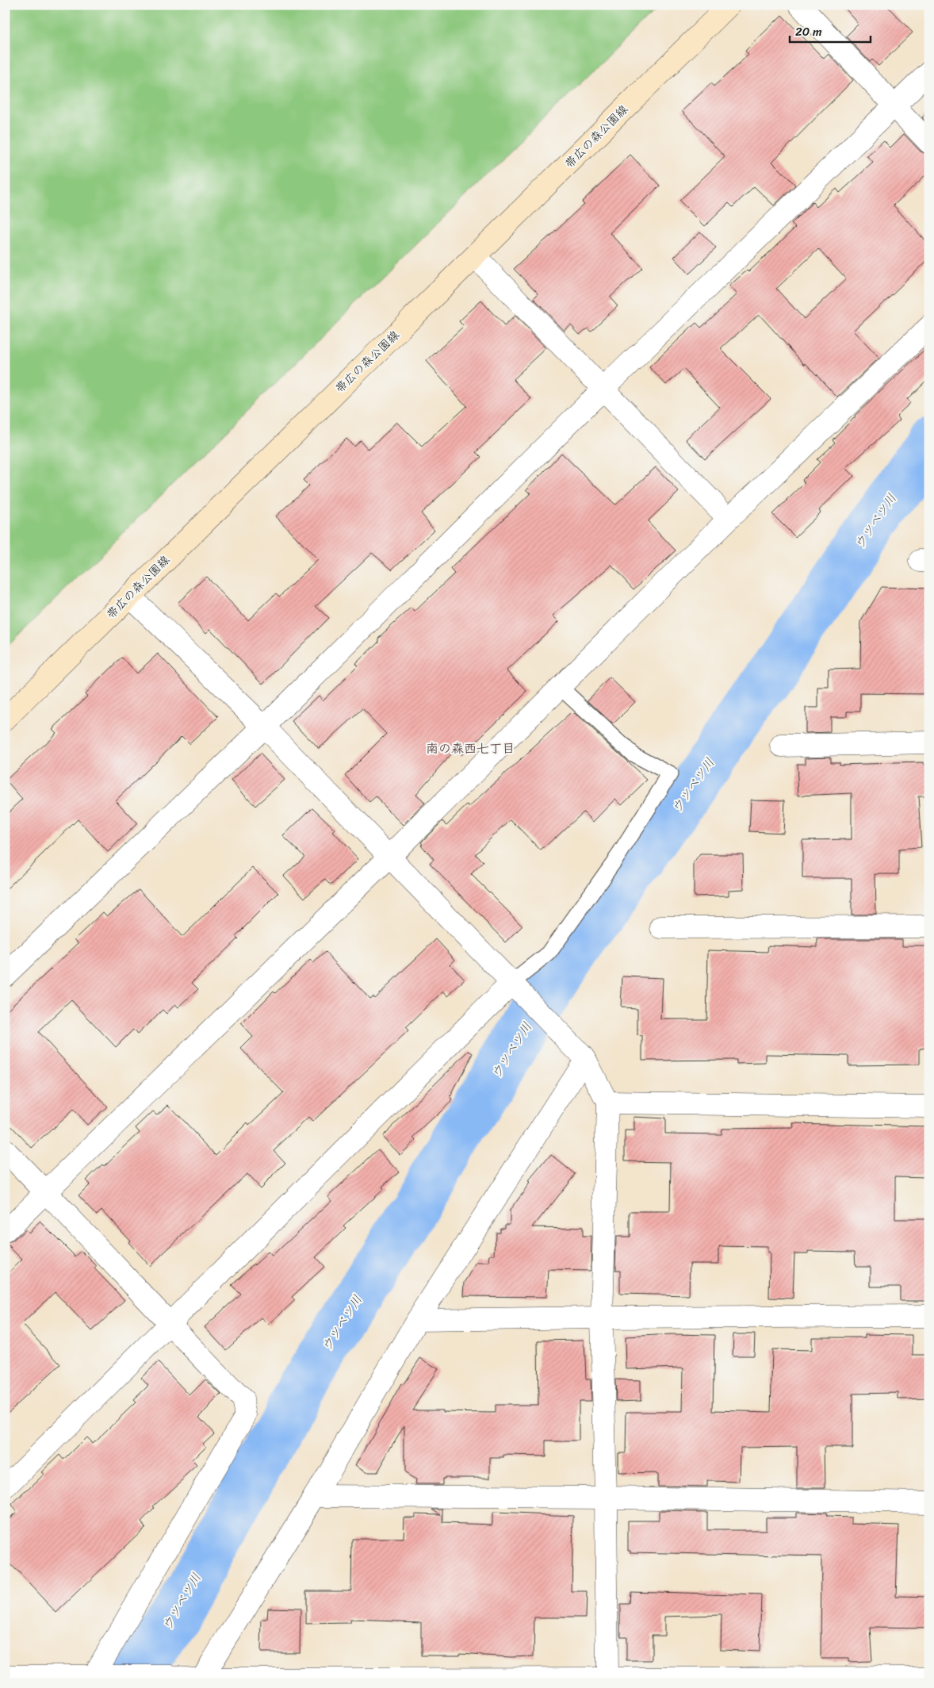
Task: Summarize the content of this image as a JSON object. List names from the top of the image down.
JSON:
{
  "streets": {
    "main road": ["帯広の森公園線"]
  },
  "districts": ["南の森西七丁目"],
  "water": ["ウツベツ川"],
  "scale_bar": "20 m"
}
